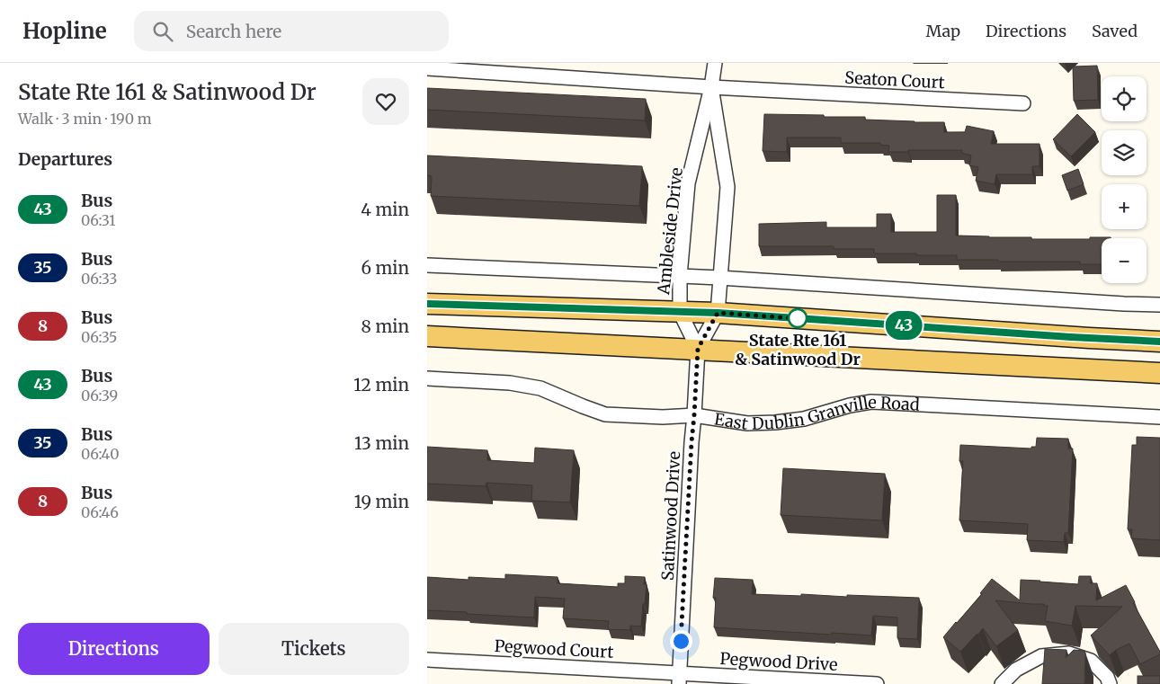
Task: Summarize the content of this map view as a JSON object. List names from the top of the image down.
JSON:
{
  "streets": {
    "street": [
      "Seaton Court",
      "Ambleside Drive",
      "East Dublin Granville Road",
      "Satinwood Drive",
      "Pegwood Court",
      "Pegwood Drive"
    ]
  },
  "crossings": [
    ["Seaton Court", "Ambleside Drive"],
    ["Ambleside Drive", "Satinwood Drive"],
    ["East Dublin Granville Road", "Satinwood Drive"],
    ["Satinwood Drive", "Pegwood Court"],
    ["Satinwood Drive", "Pegwood Drive"],
    ["Pegwood Court", "Pegwood Drive"]
  ],
  "places": ["State Rte 161 & Satinwood Dr"],
  "lines": ["bus line 43"],
  "page": {
    "header": "Hopline",
    "search": "Search here",
    "nav": ["Map", "Directions", "Saved"],
    "heading": [
      ["State Rte 161 & Satinwood Dr", "Walk · 3 min · 190 m"],
      "Departures"
    ],
    "on_map": "43",
    "map_buttons": ["+", "−"],
    "list": [
      {
        "mark": "43",
        "name": "Bus",
        "note": "06:31",
        "value": "4 min"
      },
      {
        "mark": "35",
        "name": "Bus",
        "note": "06:33",
        "value": "6 min"
      },
      {
        "mark": "8",
        "name": "Bus",
        "note": "06:35",
        "value": "8 min"
      },
      {
        "mark": "43",
        "name": "Bus",
        "note": "06:39",
        "value": "12 min"
      },
      {
        "mark": "35",
        "name": "Bus",
        "note": "06:40",
        "value": "13 min"
      },
      {
        "mark": "8",
        "name": "Bus",
        "note": "06:46",
        "value": "19 min"
      }
    ],
    "buttons": ["Directions", "Tickets"]
  }
}
